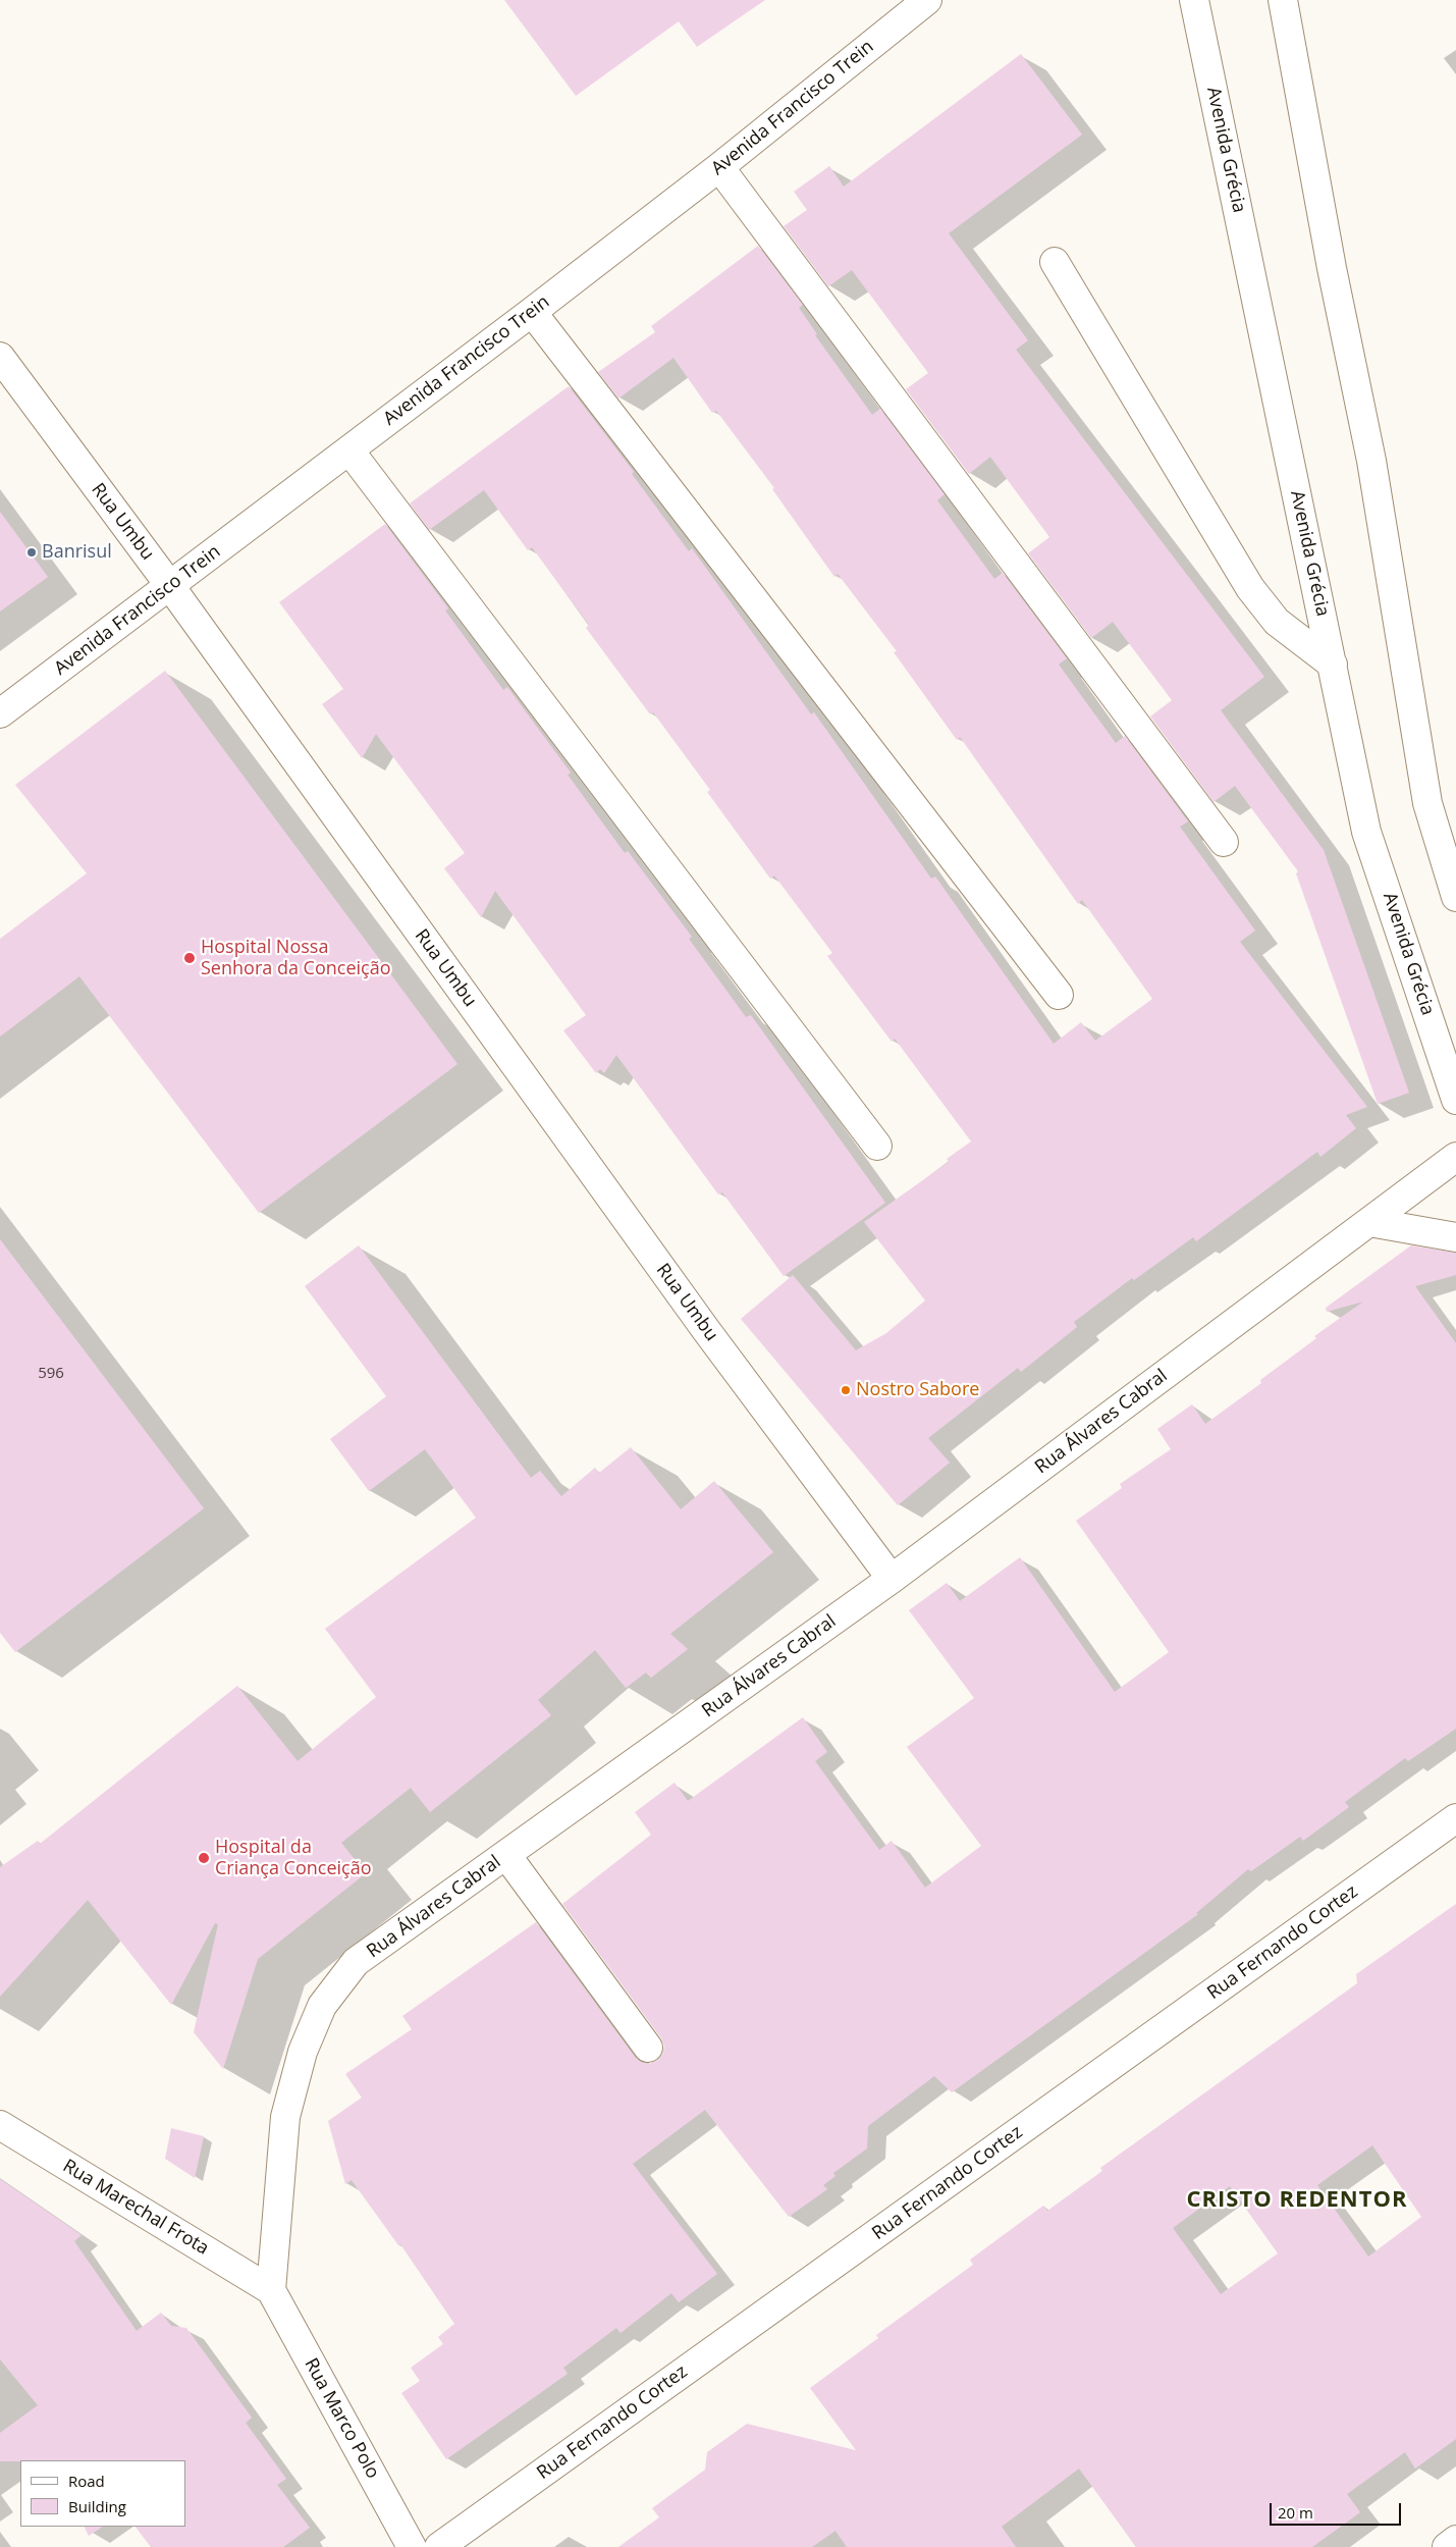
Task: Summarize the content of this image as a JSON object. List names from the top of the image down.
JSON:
{
  "streets": {
    "street": [
      "Avenida Francisco Trein",
      "Avenida Grécia",
      "Rua Umbu",
      "Rua Álvares Cabral",
      "Rua Fernando Cortez",
      "Rua Marechal Frota",
      "Rua Marco Polo"
    ]
  },
  "crossings": [
    ["Avenida Francisco Trein", "Rua Umbu"],
    ["Rua Umbu", "Rua Álvares Cabral"],
    ["Rua Álvares Cabral", "Rua Marechal Frota"],
    ["Rua Álvares Cabral", "Rua Marco Polo"],
    ["Rua Marechal Frota", "Rua Marco Polo"]
  ],
  "districts": ["CRISTO REDENTOR"],
  "places": [
    "Banrisul",
    "Hospital Nossa Senhora da Conceição",
    "Nostro Sabore",
    "Hospital da Criança Conceição"
  ],
  "house_numbers": ["596"],
  "legend": ["Road", "Building"],
  "scale_bar": "20 m"
}
